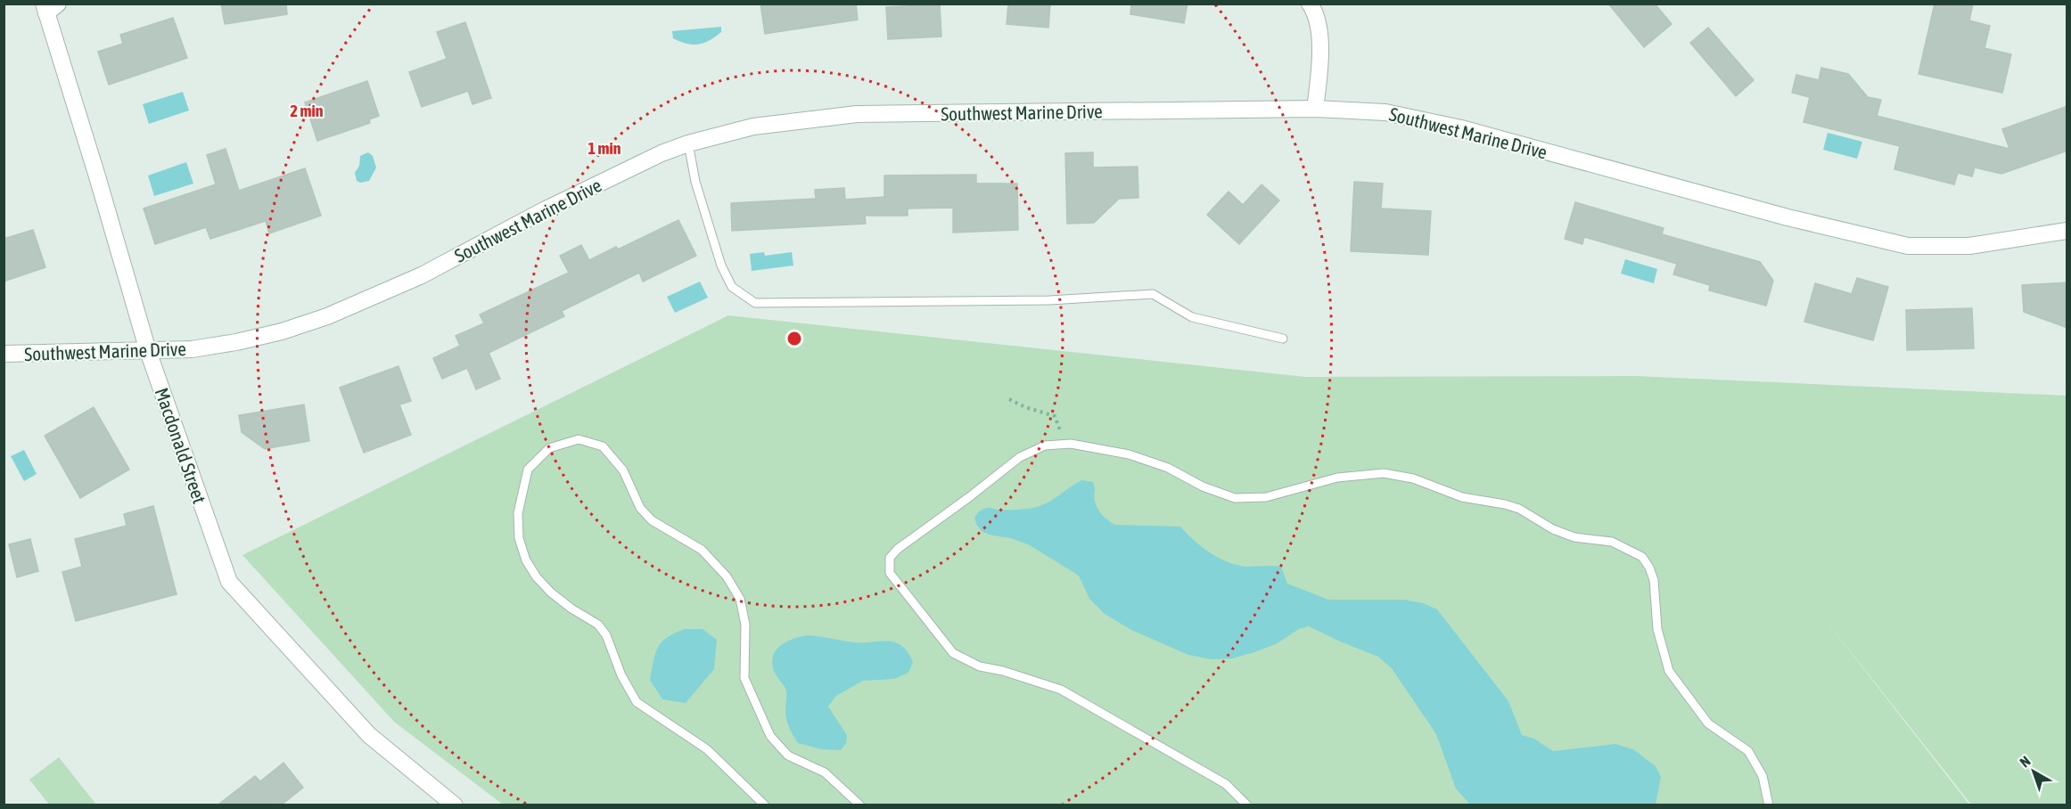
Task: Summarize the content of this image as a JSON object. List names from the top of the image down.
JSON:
{
  "streets": {
    "main road": ["Southwest Marine Drive", "Macdonald Street"]
  },
  "crossings": [
    ["Southwest Marine Drive", "Macdonald Street"]
  ],
  "north": "top left",
  "rings": ["2 min", "1 min"]
}
